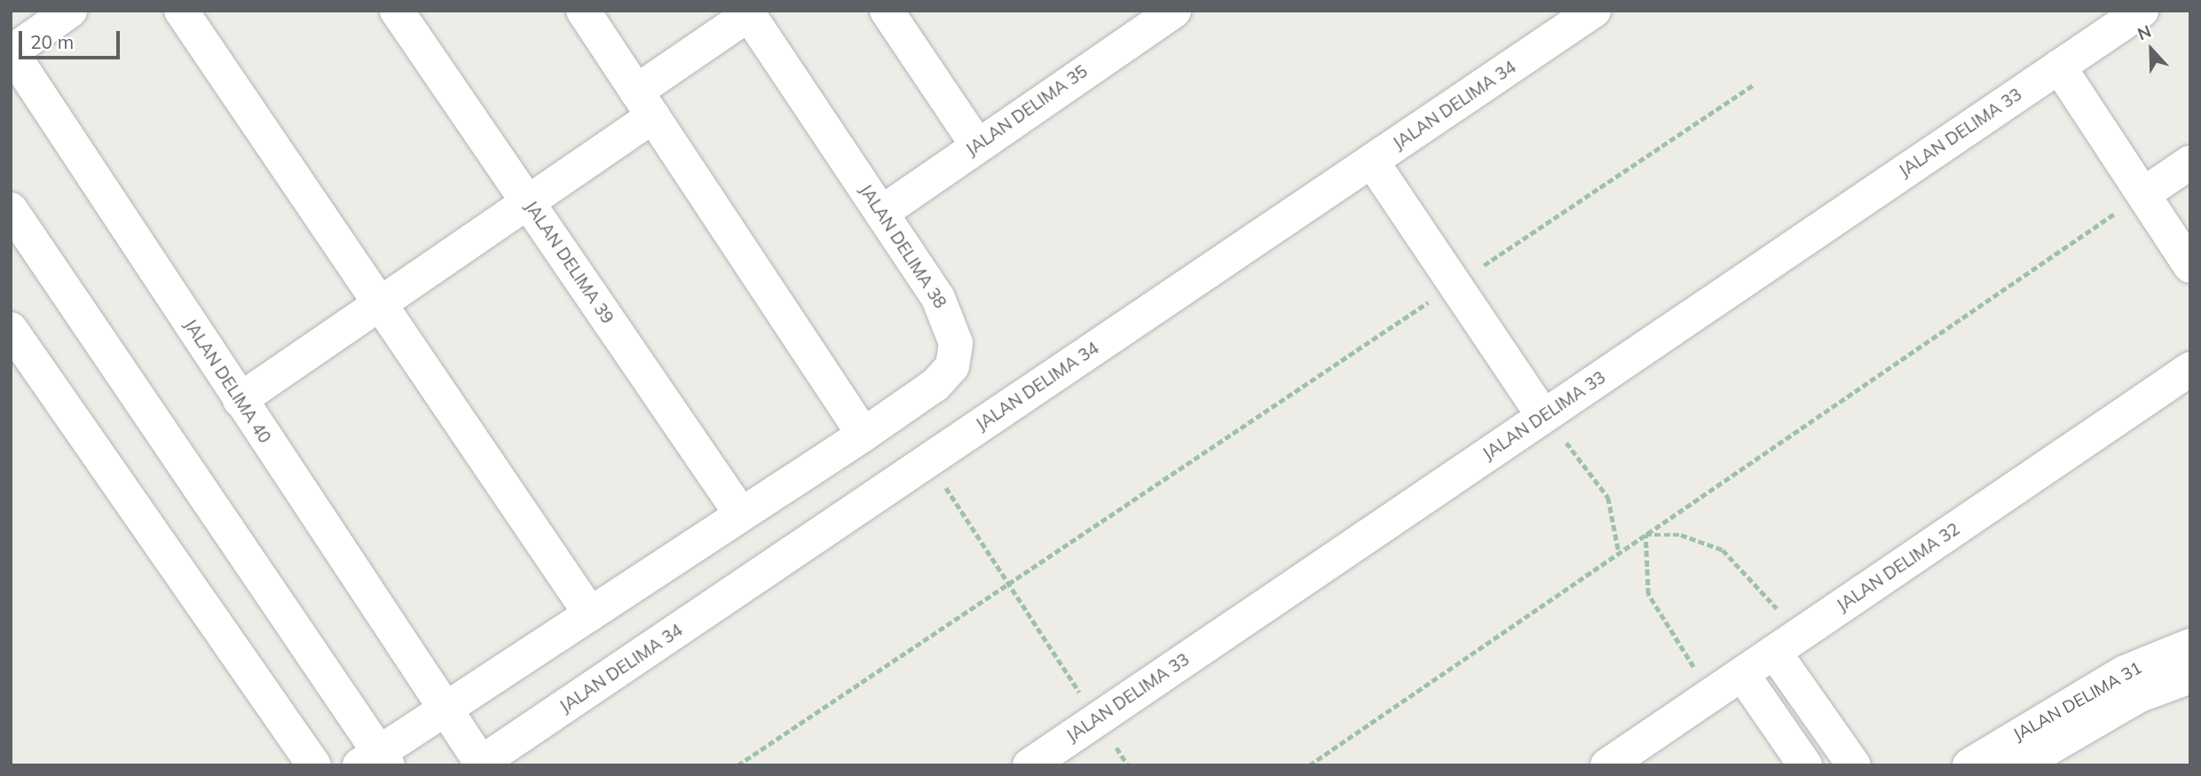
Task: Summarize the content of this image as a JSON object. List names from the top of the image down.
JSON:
{
  "streets": {
    "street": [
      "JALAN DELIMA 34",
      "JALAN DELIMA 35",
      "JALAN DELIMA 33",
      "JALAN DELIMA 38",
      "JALAN DELIMA 39",
      "JALAN DELIMA 40",
      "JALAN DELIMA 32",
      "JALAN DELIMA 31"
    ]
  },
  "crossings": [
    ["JALAN DELIMA 34", "JALAN DELIMA 40"],
    ["JALAN DELIMA 35", "JALAN DELIMA 38"],
    ["JALAN DELIMA 38", "JALAN DELIMA 39"],
    ["JALAN DELIMA 38", "JALAN DELIMA 40"]
  ],
  "scale_bar": "20 m",
  "north": "top"
}
